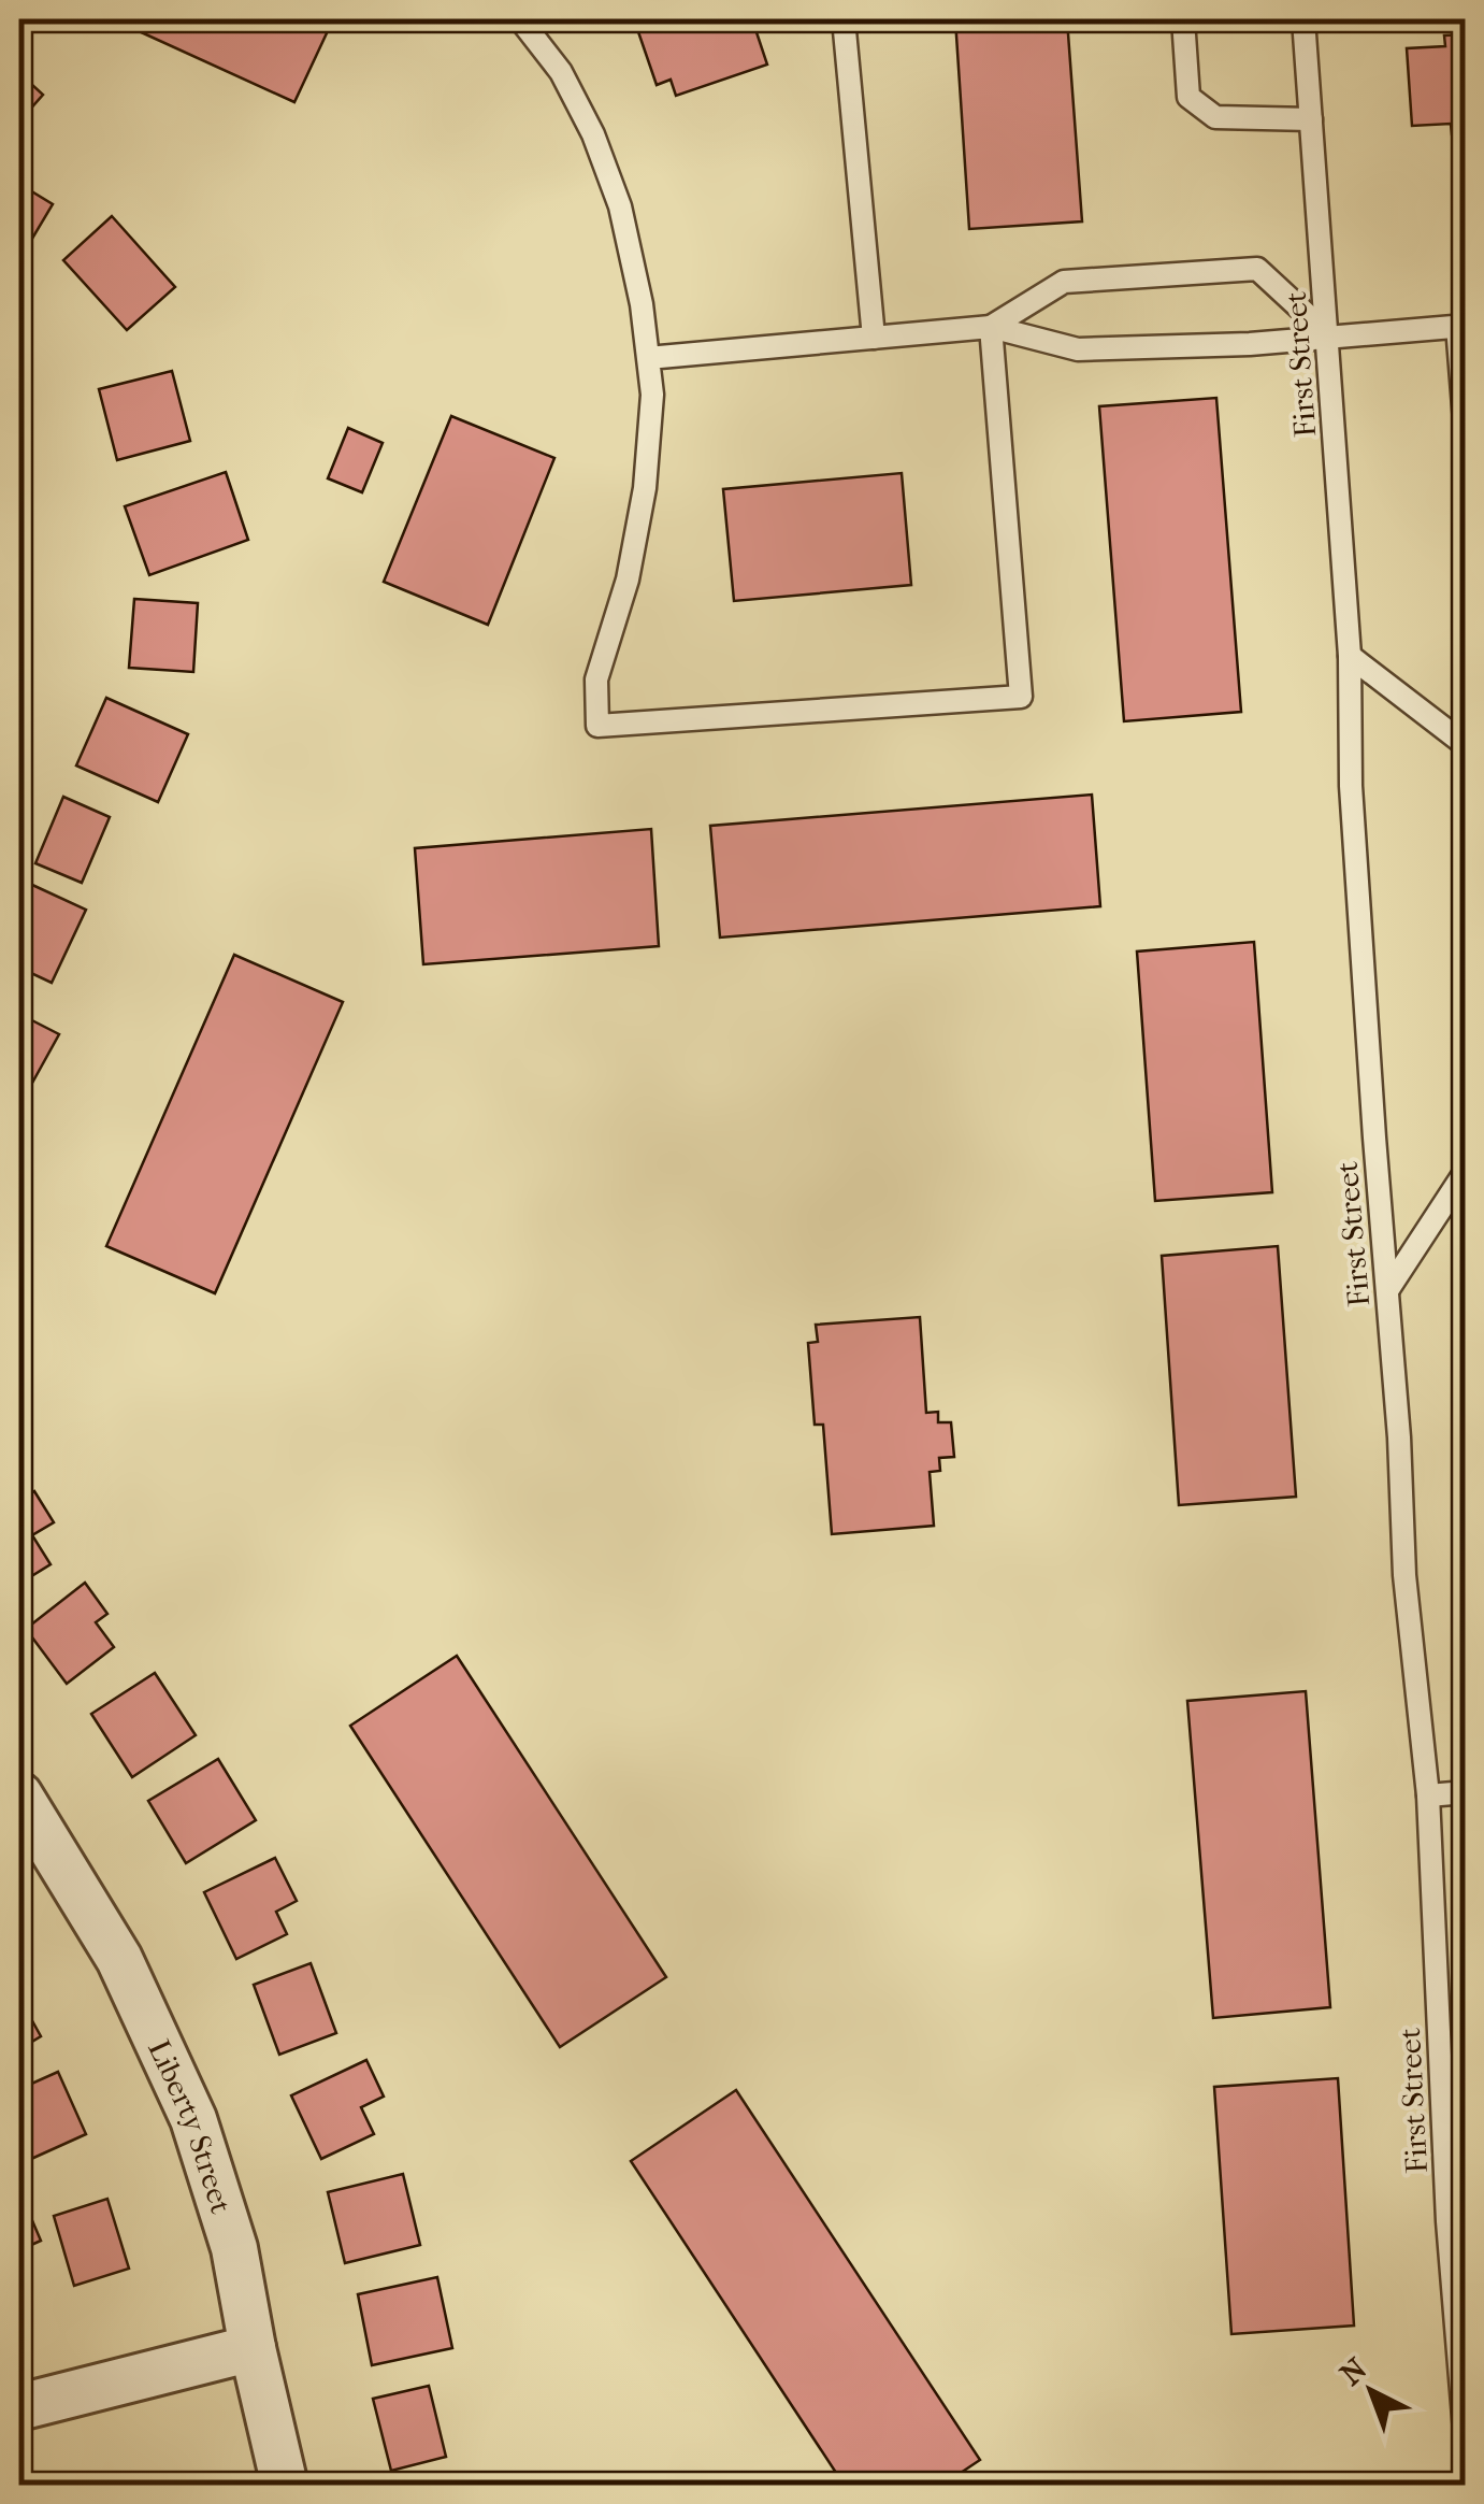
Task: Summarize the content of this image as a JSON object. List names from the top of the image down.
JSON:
{
  "streets": {
    "street": ["Liberty Street"],
    "lane": ["First Street"]
  },
  "north": "top left"
}
